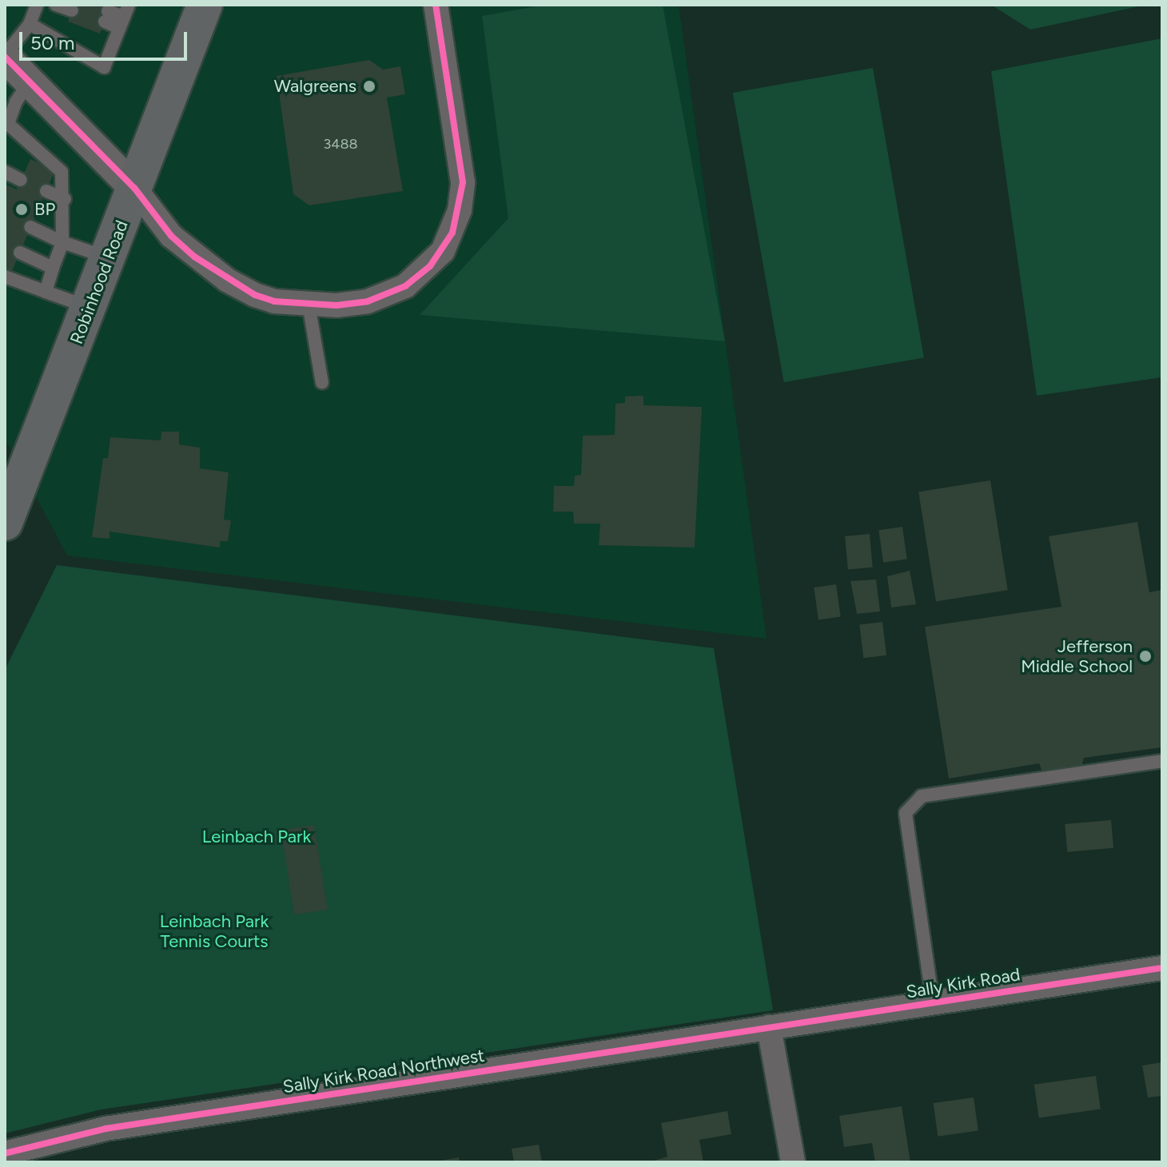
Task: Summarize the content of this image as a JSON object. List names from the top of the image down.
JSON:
{
  "streets": {
    "main road": ["Robinhood Road"],
    "street": ["Sally Kirk Road", "Sally Kirk Road Northwest"]
  },
  "crossings": [
    ["Sally Kirk Road", "Sally Kirk Road Northwest"]
  ],
  "parks": ["Leinbach Park", "Leinbach Park Tennis Courts"],
  "places": ["Walgreens", "BP", "Jefferson Middle School"],
  "house_numbers": ["3488"],
  "scale_bar": "50 m"
}
